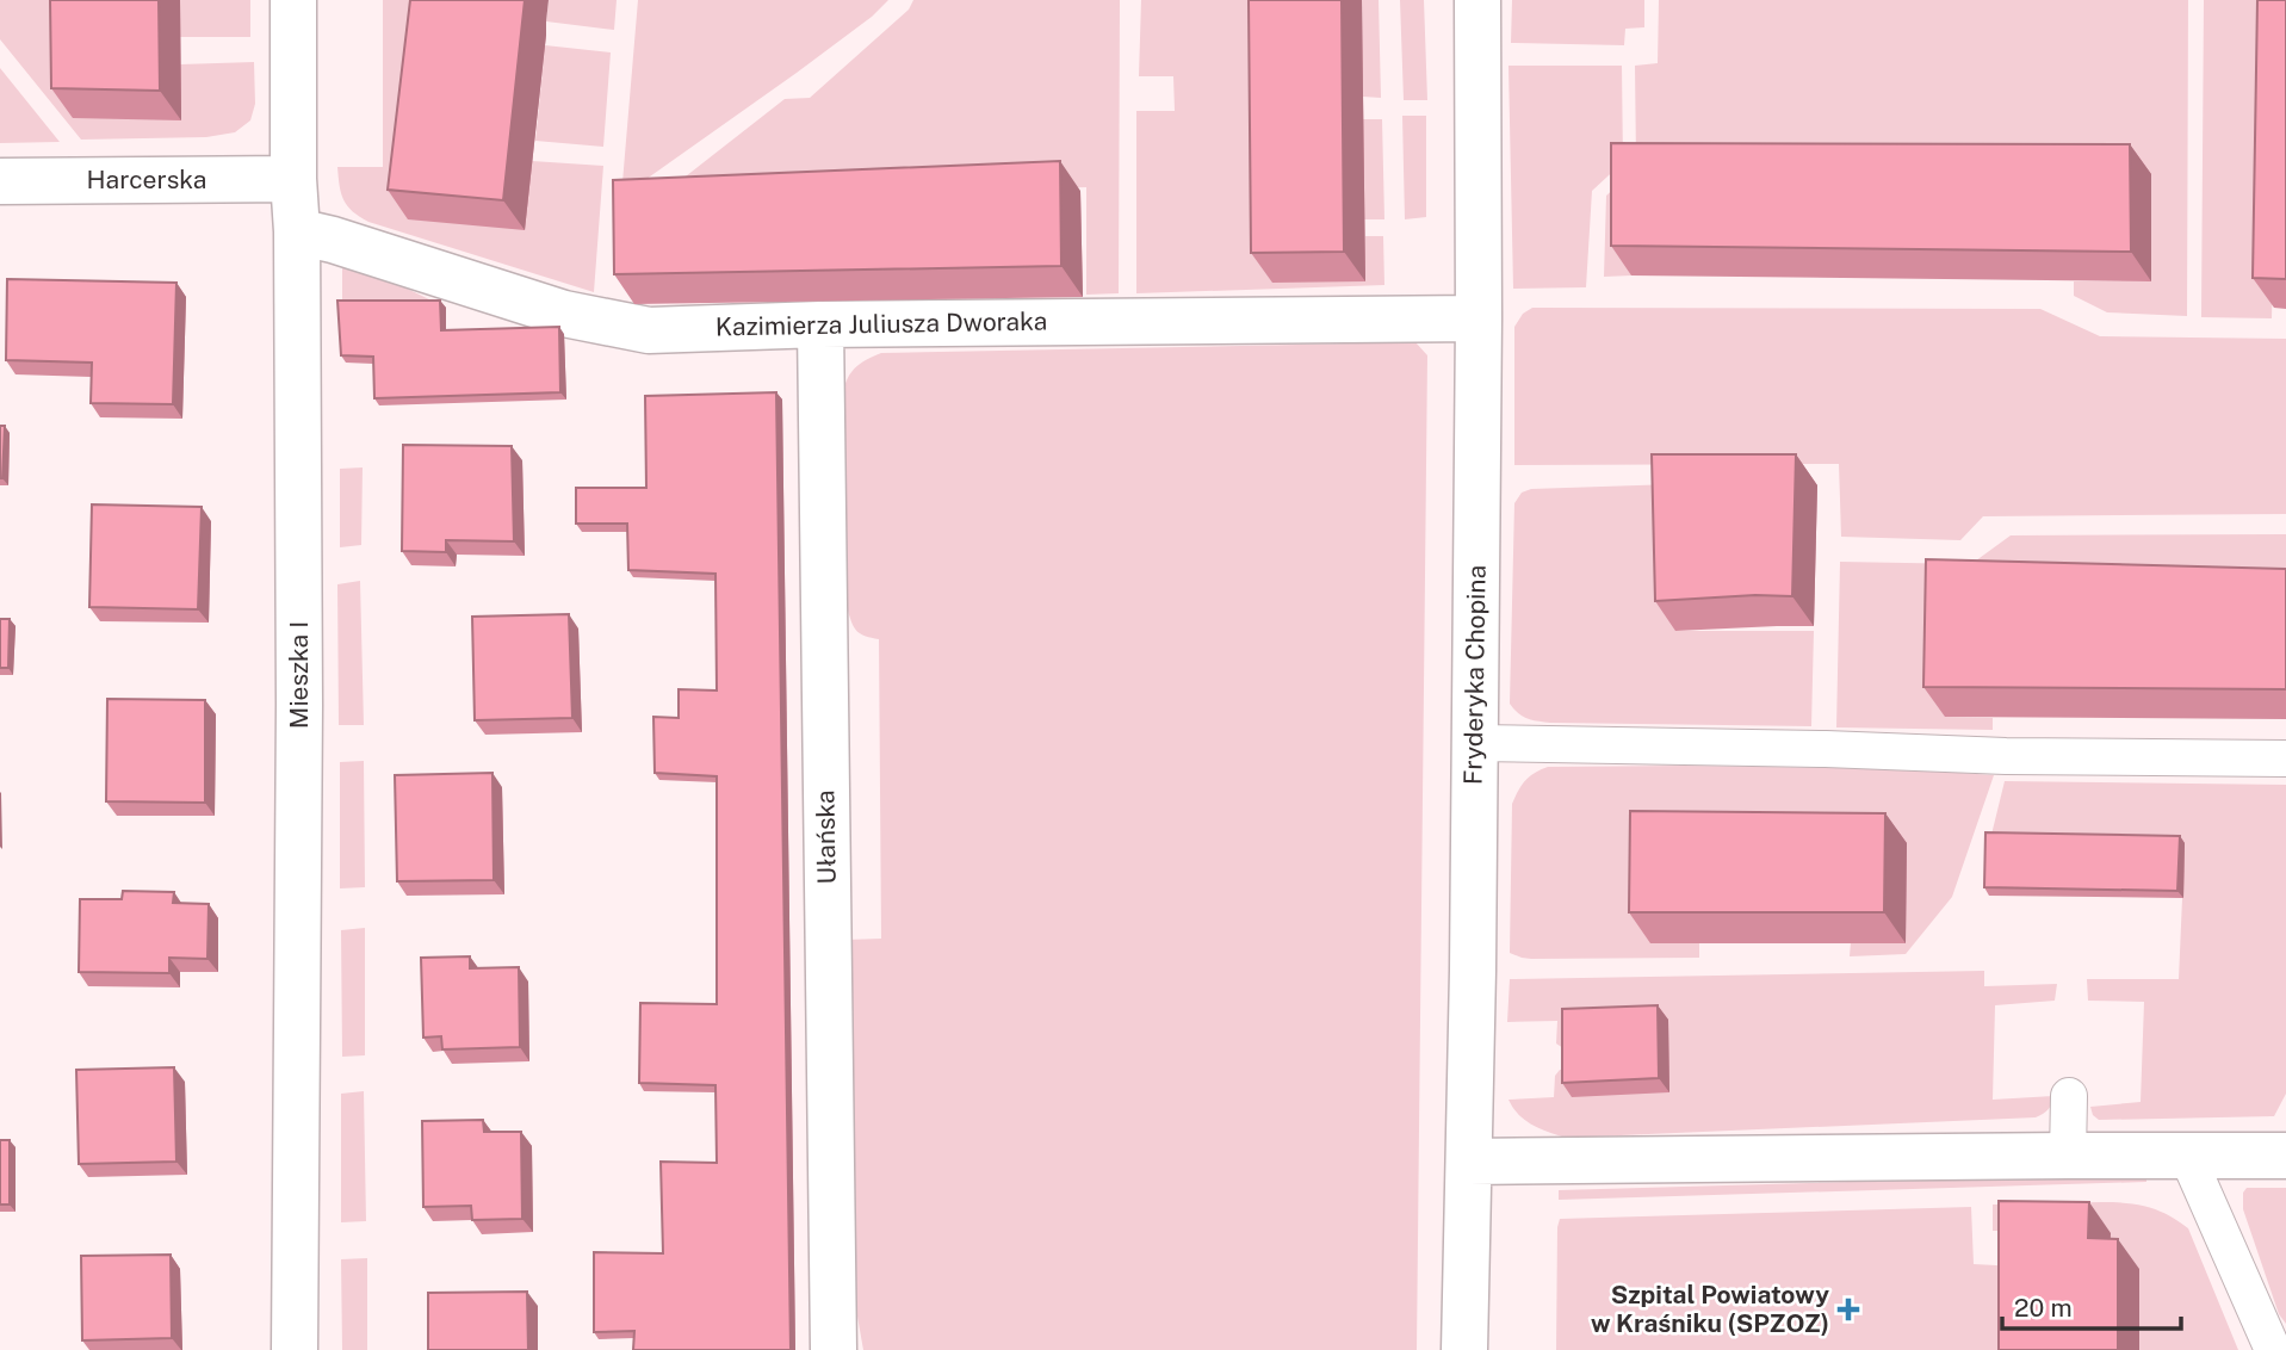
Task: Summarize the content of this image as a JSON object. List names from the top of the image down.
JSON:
{
  "streets": {
    "street": [
      "Harcerska",
      "Kazimierza Juliusza Dworaka",
      "Mieszka I",
      "Fryderyka Chopina",
      "Ułańska"
    ]
  },
  "crossings": [
    ["Harcerska", "Mieszka I"],
    ["Kazimierza Juliusza Dworaka", "Mieszka I"],
    ["Kazimierza Juliusza Dworaka", "Fryderyka Chopina"],
    ["Kazimierza Juliusza Dworaka", "Ułańska"]
  ],
  "places": {
    "health": ["Szpital Powiatowy w Kraśniku (SPZOZ)"]
  },
  "scale_bar": "20 m"
}
